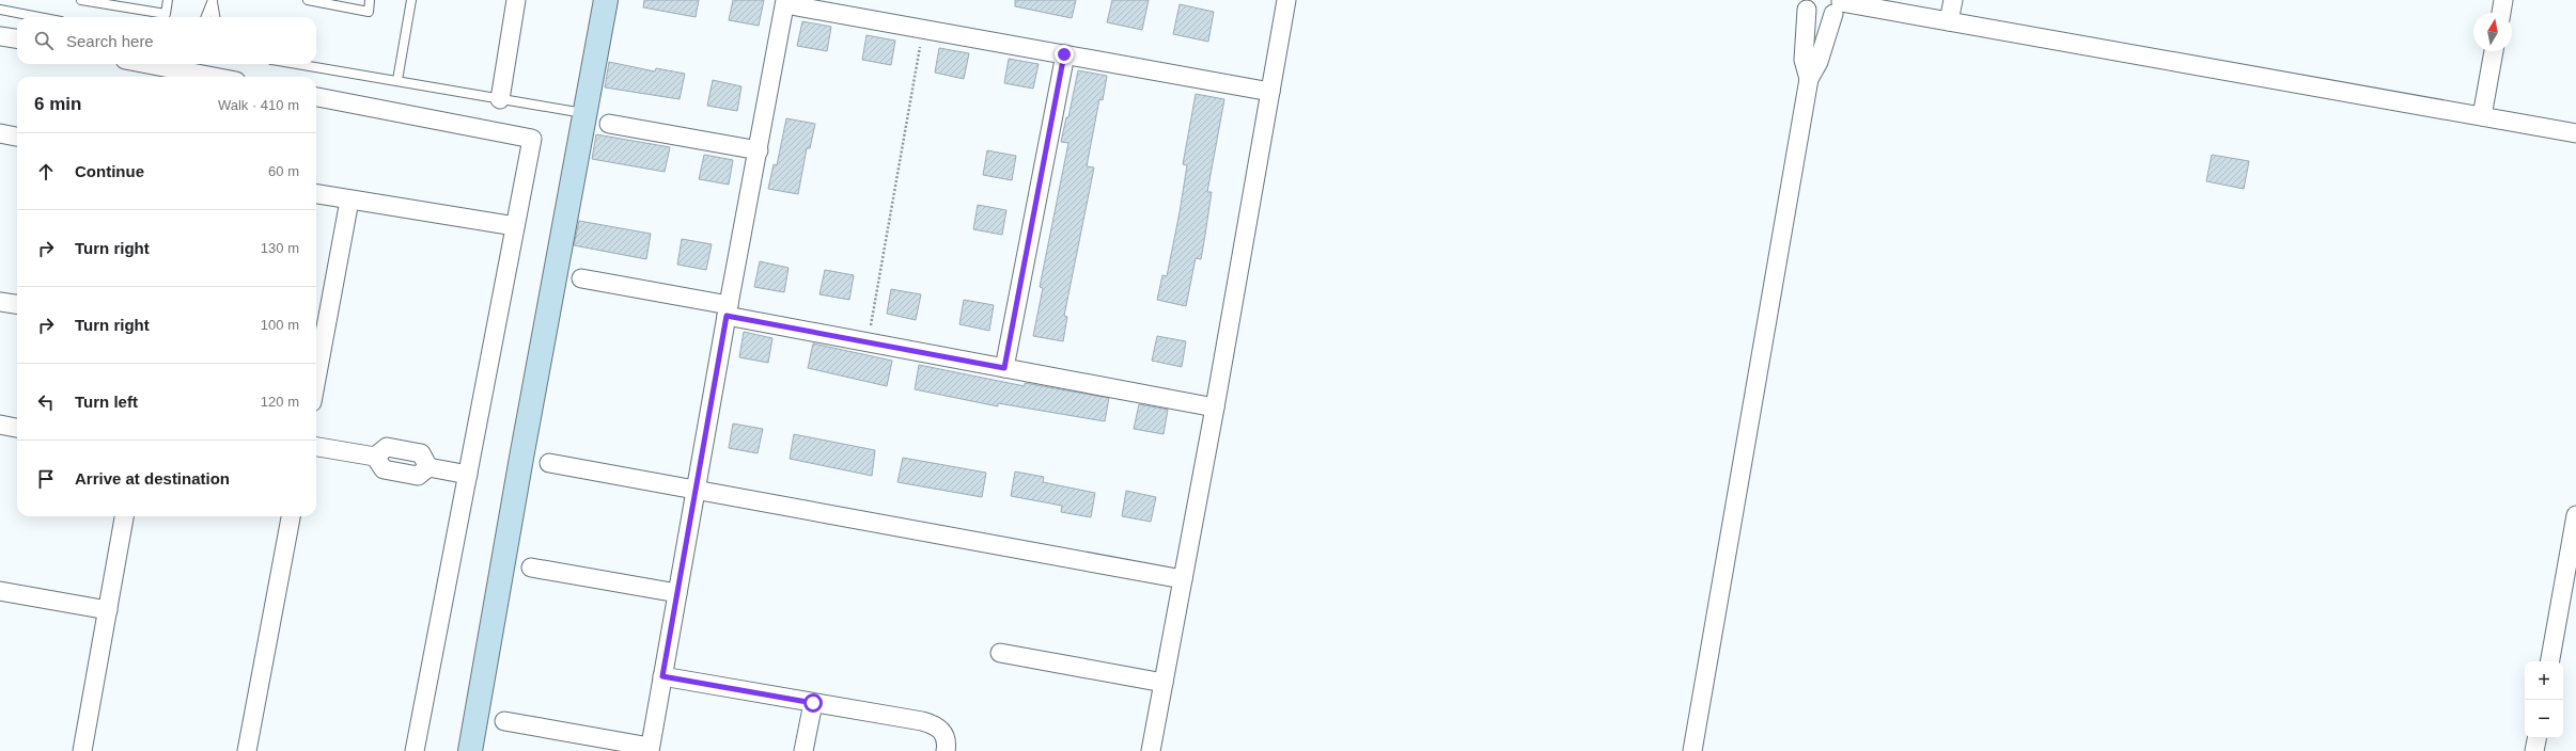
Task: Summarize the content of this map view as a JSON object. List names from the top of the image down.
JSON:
{
  "north": "top",
  "page": {
    "search": "Search here",
    "heading": ["6 min", "Walk · 410 m"],
    "list": [
      ["Continue", "60 m"],
      ["Turn right", "130 m"],
      ["Turn right", "100 m"],
      ["Turn left", "120 m"],
      "Arrive at destination"
    ],
    "map_buttons": ["+", "−"]
  }
}
